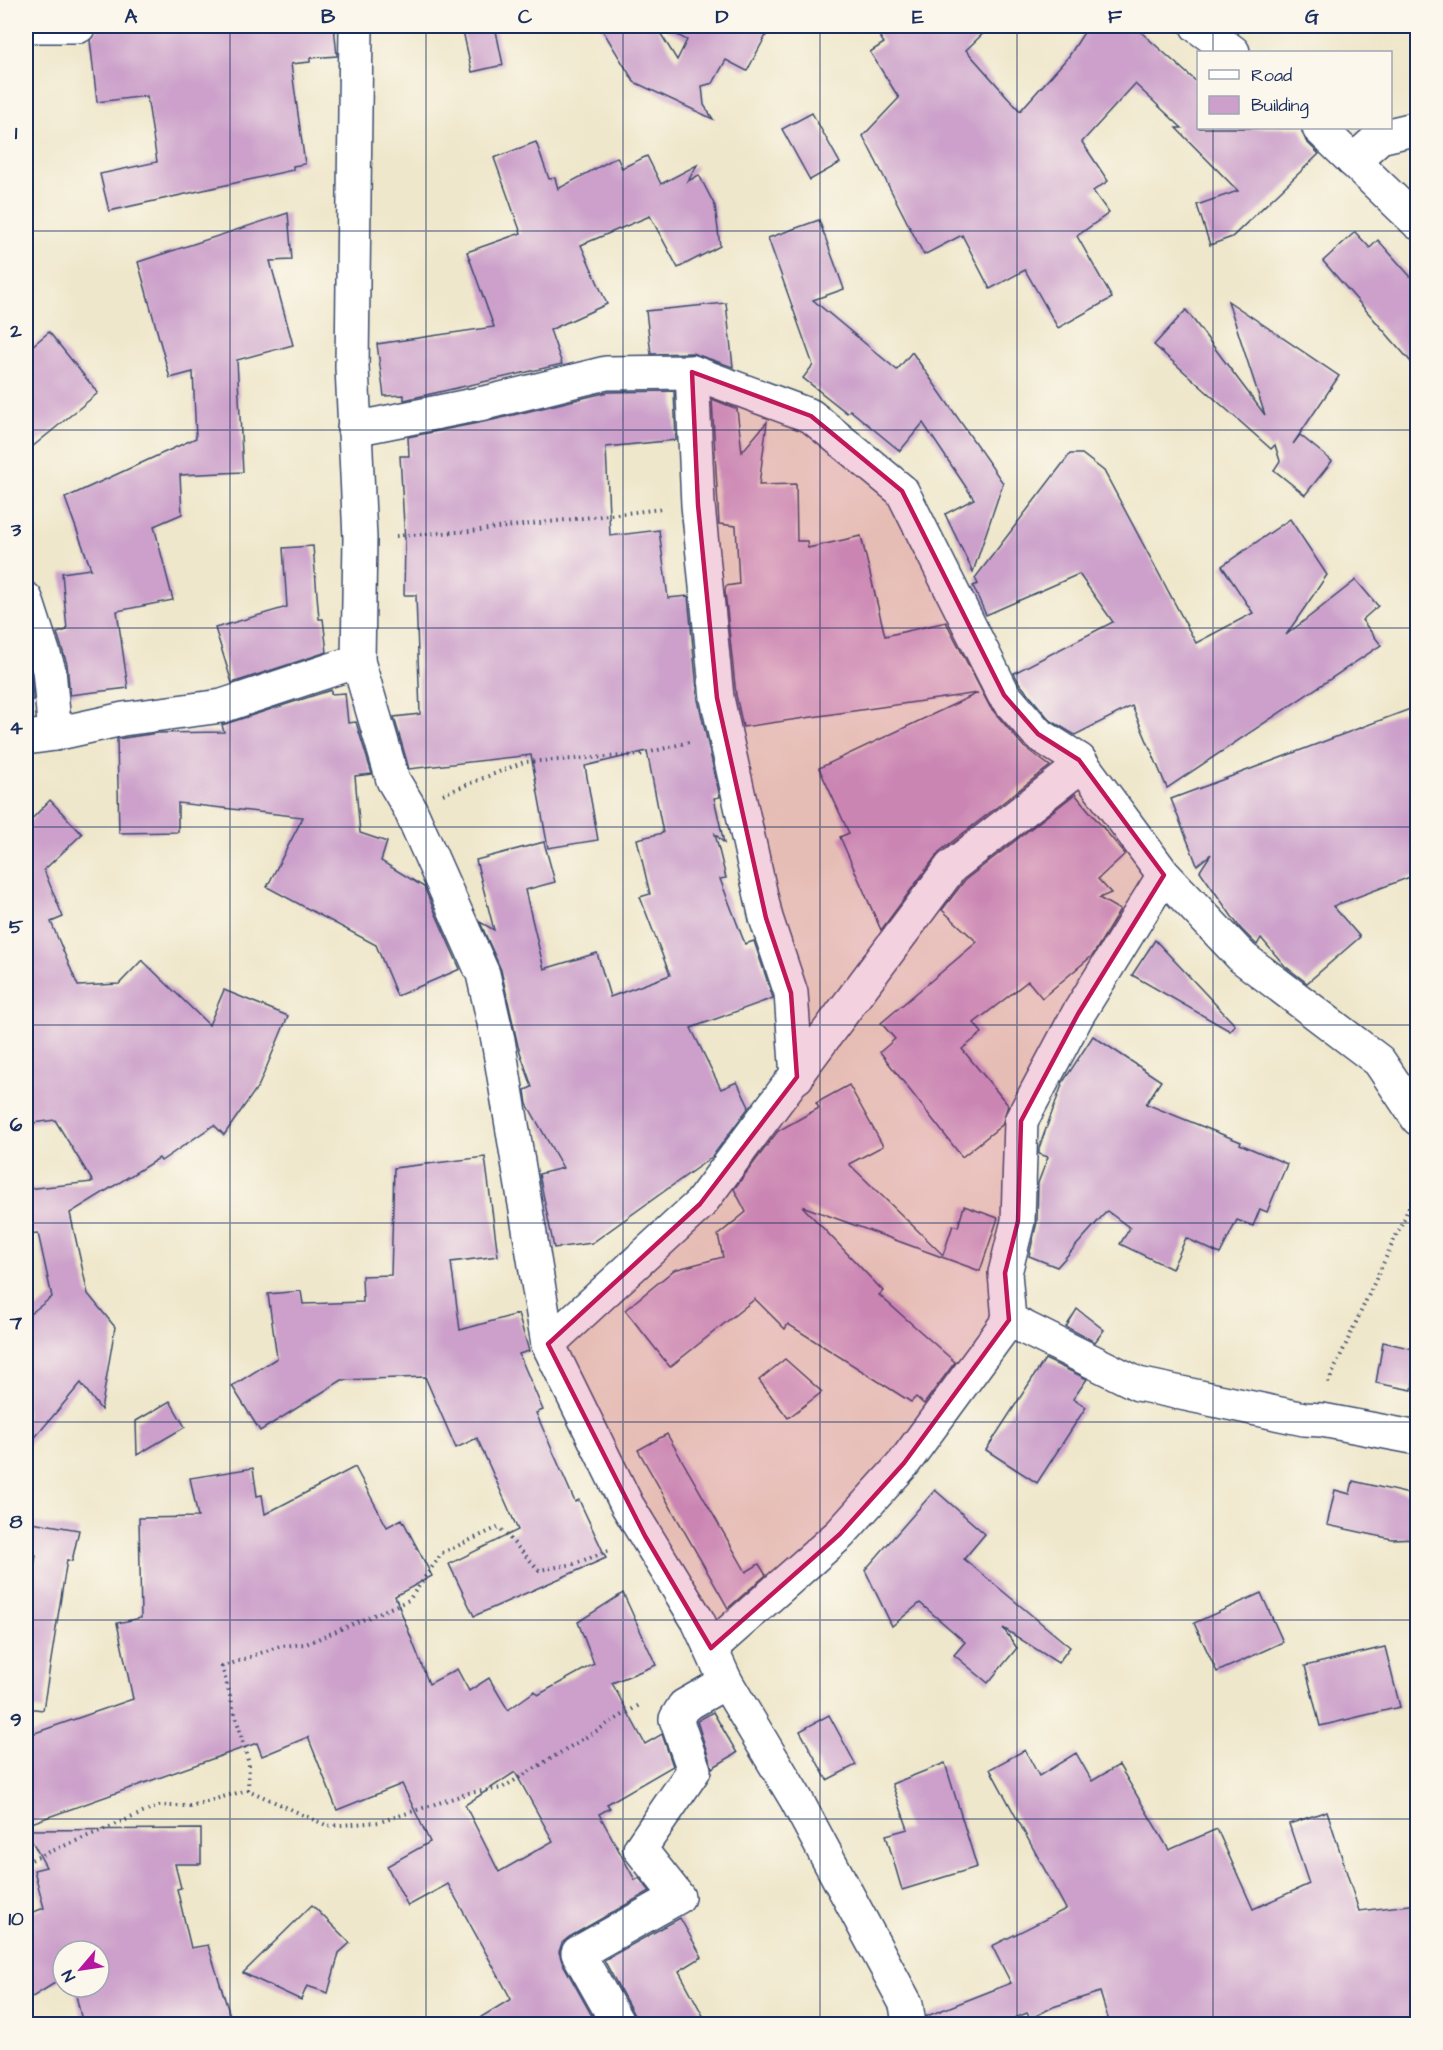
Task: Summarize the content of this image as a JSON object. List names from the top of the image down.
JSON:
{
  "legend": ["Road", "Building"],
  "north": "bottom left",
  "grid": {
    "columns": [
      "A",
      "B",
      "C",
      "D",
      "E",
      "F",
      "G"
    ],
    "rows": [
      "1",
      "2",
      "3",
      "4",
      "5",
      "6",
      "7",
      "8",
      "9",
      "10"
    ]
  }
}
